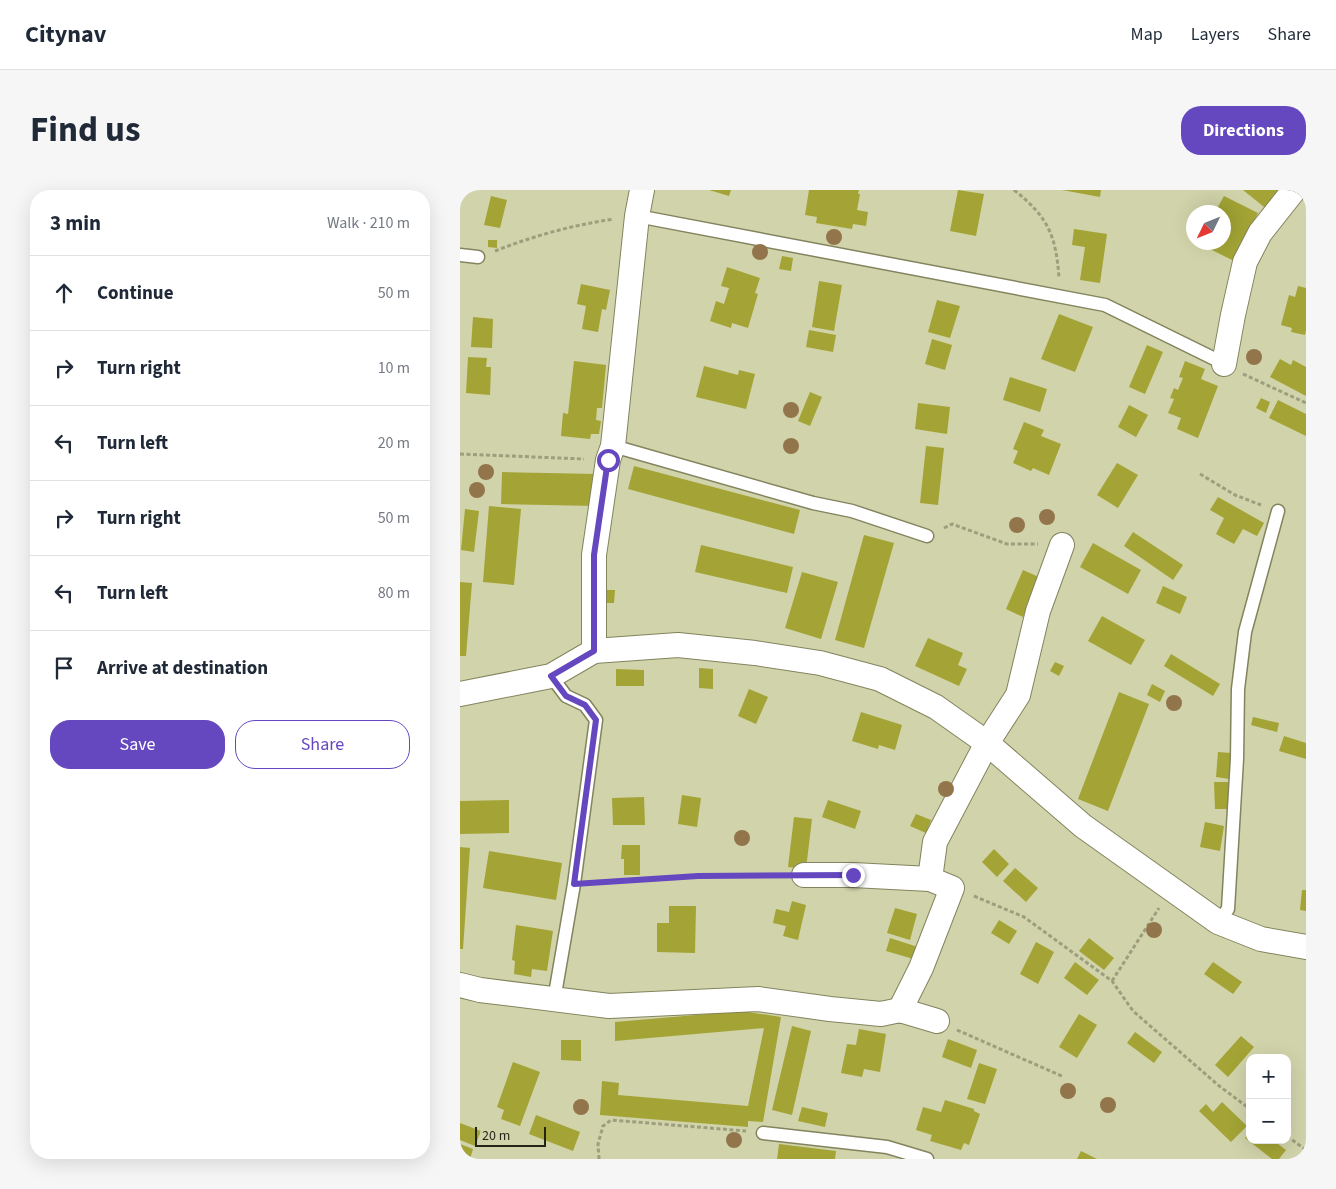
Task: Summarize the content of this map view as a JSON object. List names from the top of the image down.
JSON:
{
  "scale_bar": "20 m",
  "north": "bottom left",
  "page": {
    "header": "Citynav",
    "nav": ["Map", "Layers", "Share"],
    "title": "Find us",
    "buttons": [
      "Directions",
      ["Save", "Share"]
    ],
    "heading": ["3 min", "Walk · 210 m"],
    "list": [
      ["Continue", "50 m"],
      ["Turn right", "10 m"],
      ["Turn left", "20 m"],
      ["Turn right", "50 m"],
      ["Turn left", "80 m"],
      "Arrive at destination"
    ],
    "map_buttons": ["+", "−"],
    "scale": "20 m"
  }
}
